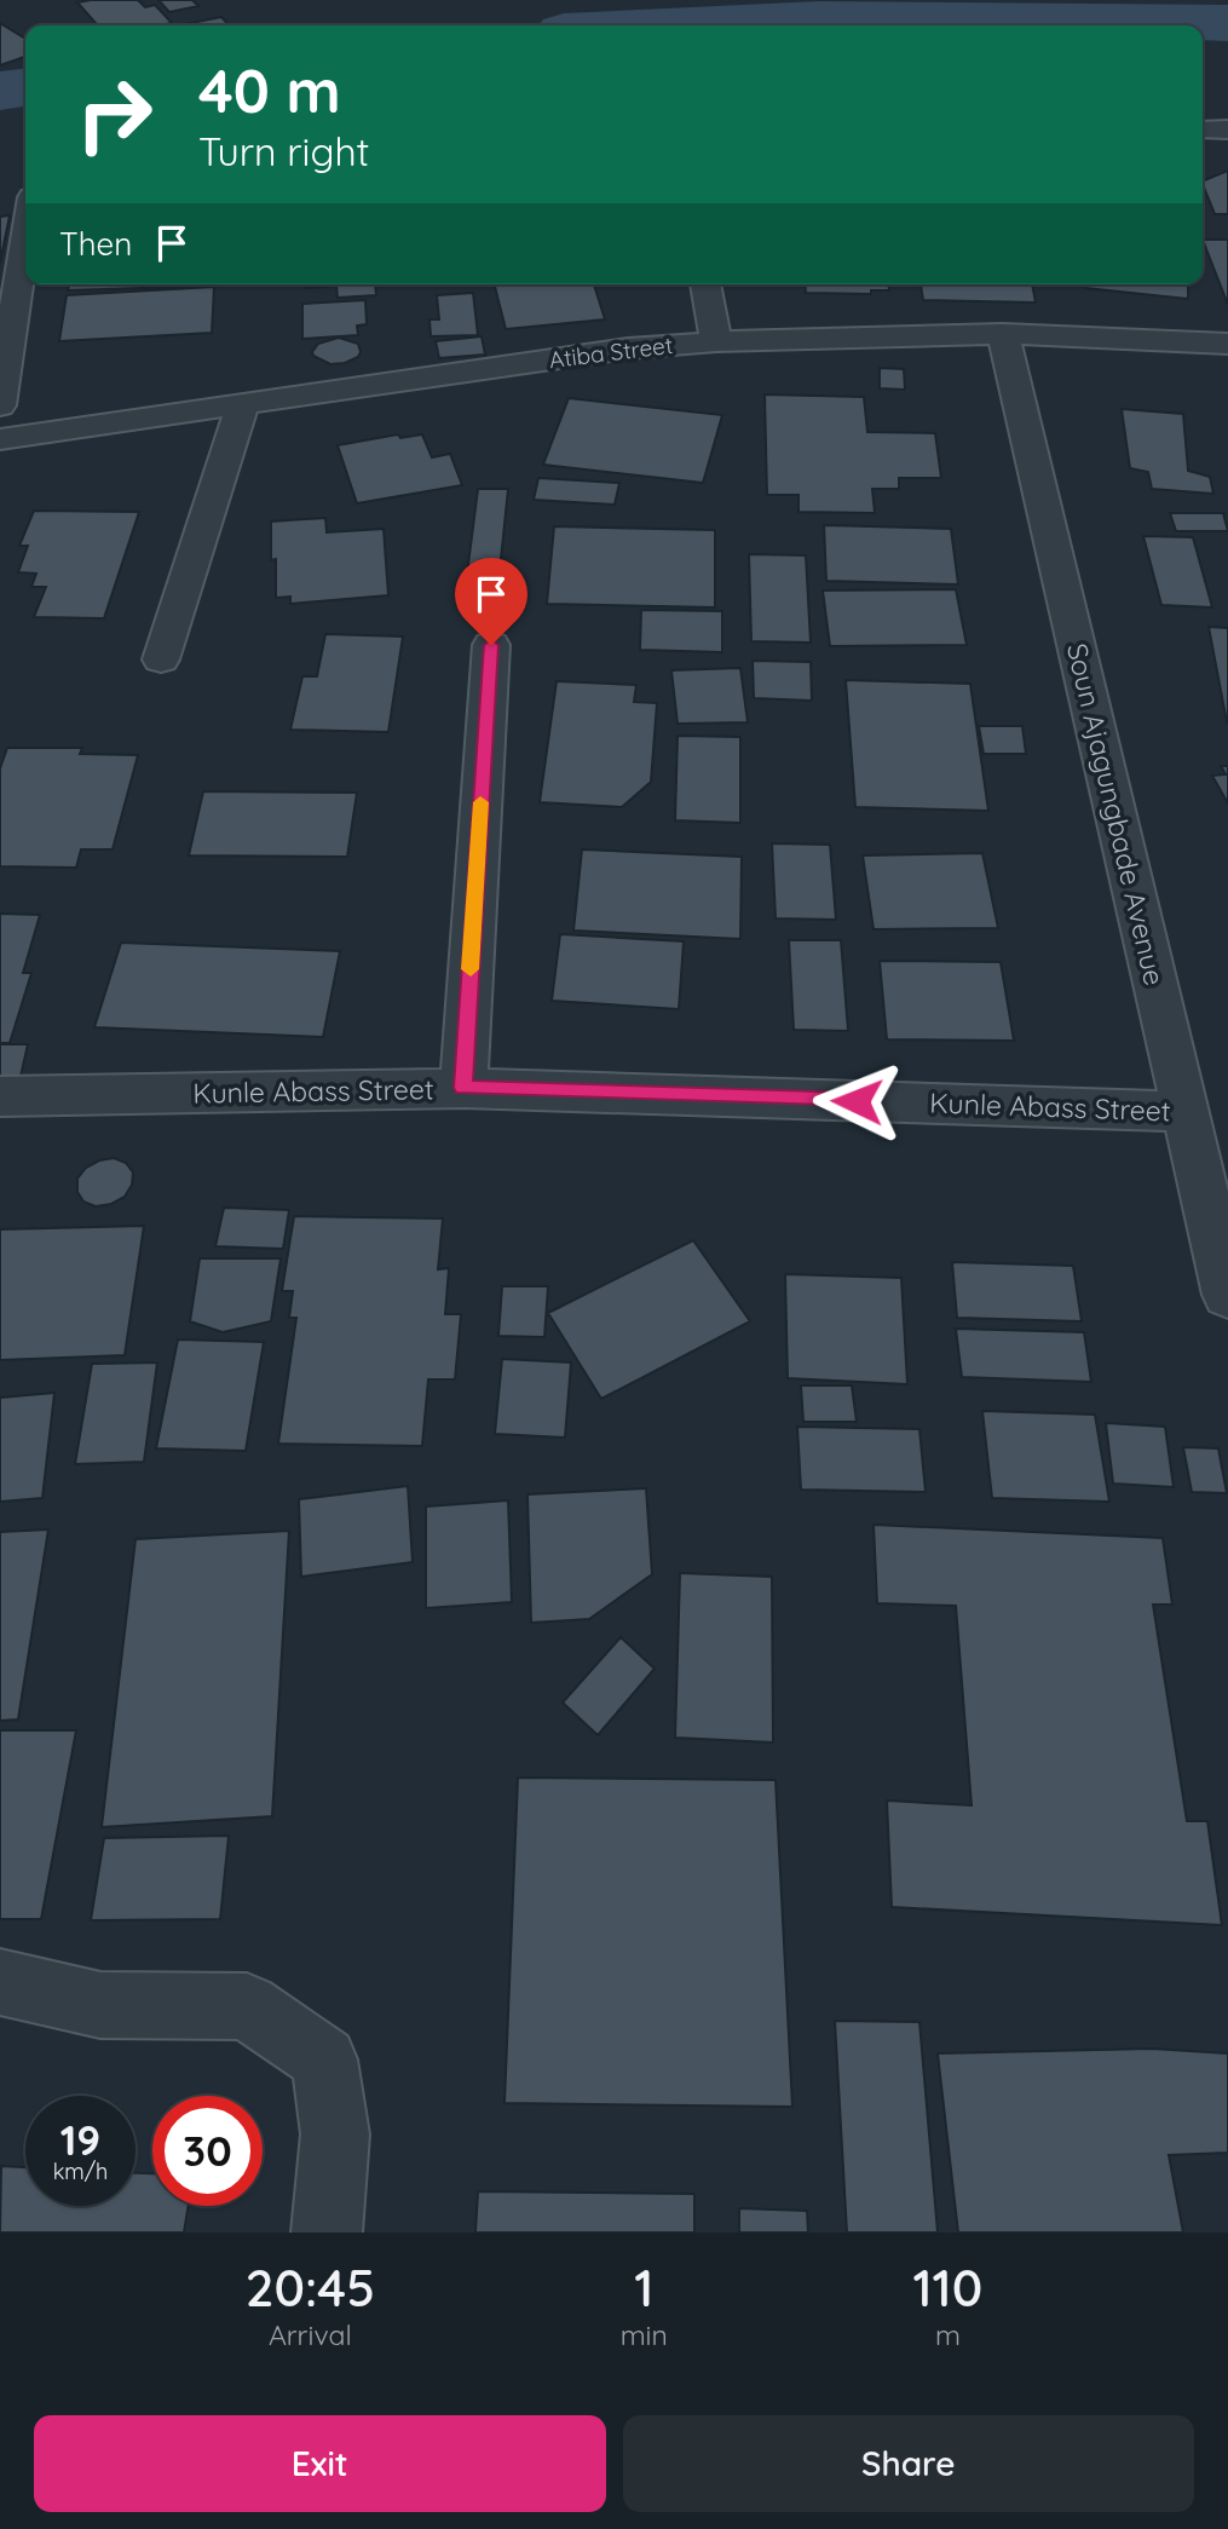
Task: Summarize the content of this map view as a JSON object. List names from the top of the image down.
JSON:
{
  "streets": {
    "street": ["Atiba Street", "Soun Ajagungbade Avenue", "Kunle Abass Street"]
  },
  "crossings": [
    ["Atiba Street", "Soun Ajagungbade Avenue"],
    ["Soun Ajagungbade Avenue", "Kunle Abass Street"]
  ],
  "page": {
    "turn": ["40 m", "Turn right"],
    "then": "Then",
    "speed": "19 km/h",
    "limit": "30",
    "eta": [
      "20:45",
      "Arrival",
      "1",
      "min",
      "110",
      "m"
    ],
    "buttons": ["Exit", "Share"]
  }
}
